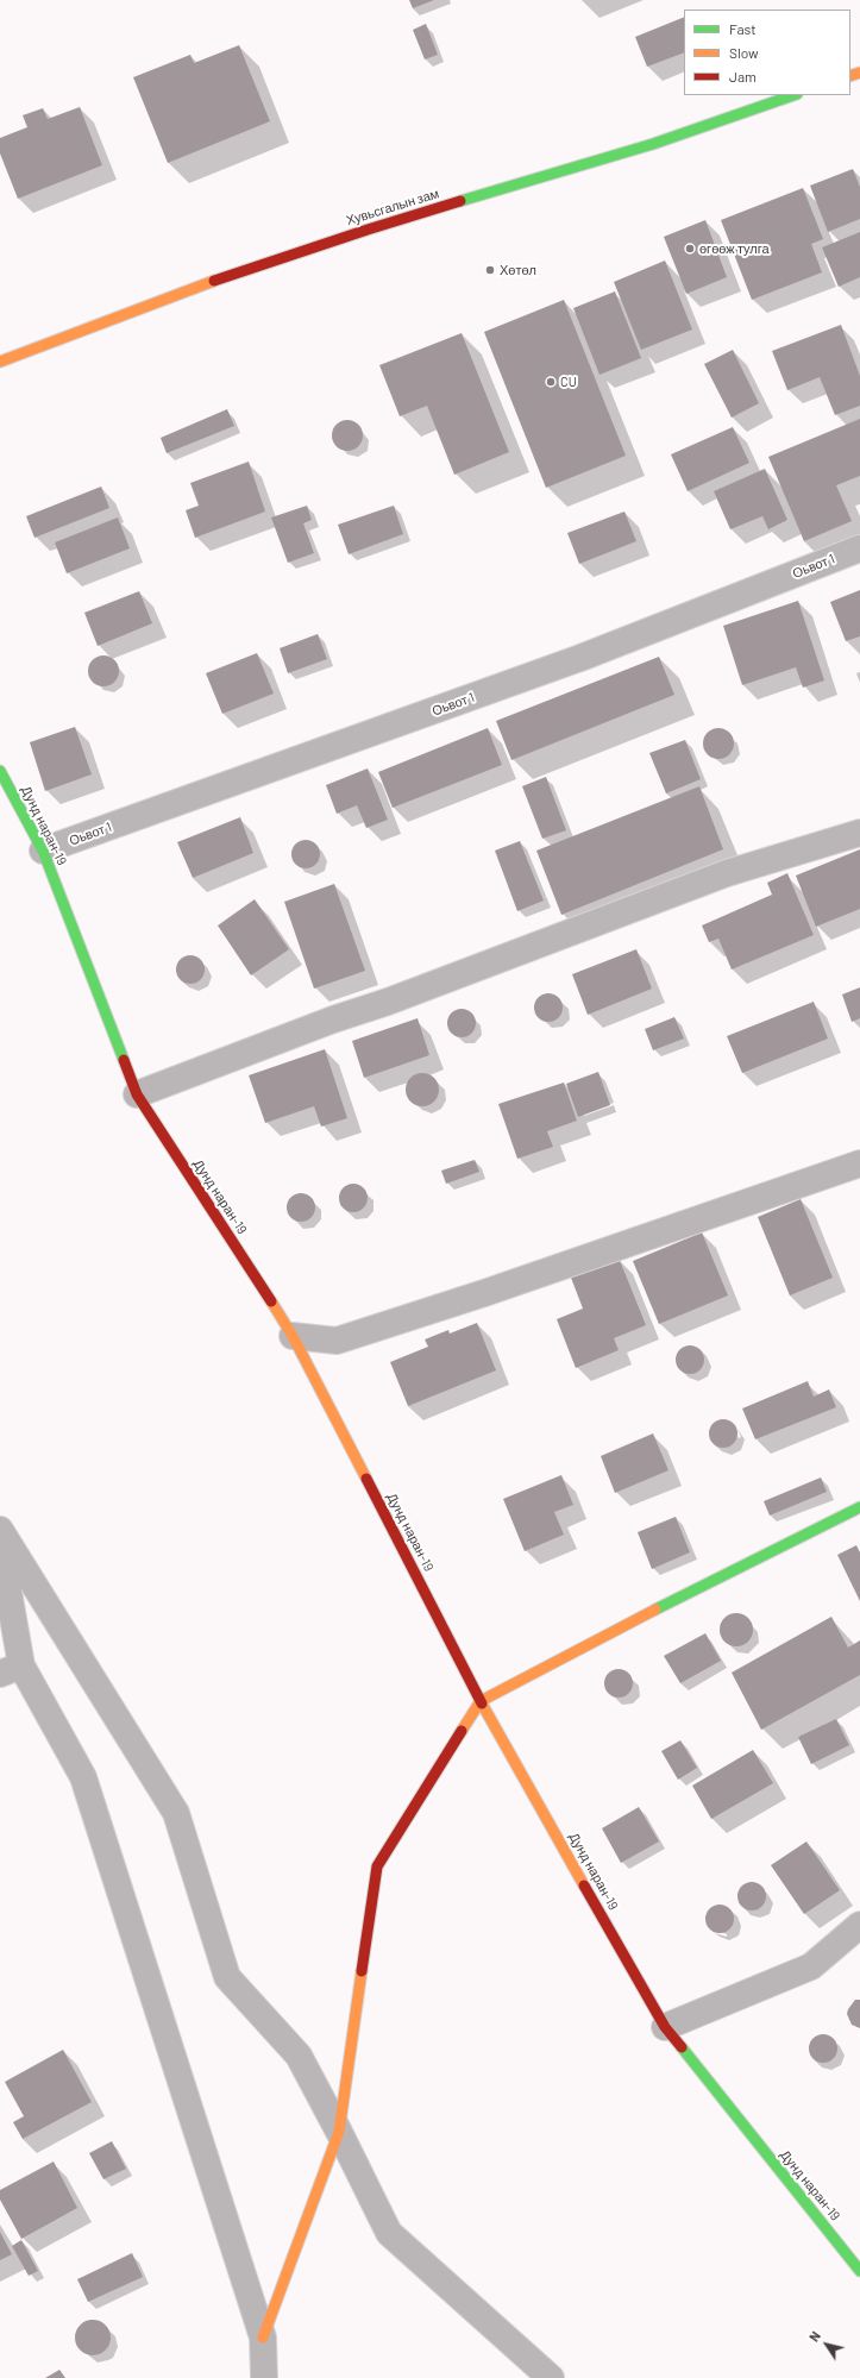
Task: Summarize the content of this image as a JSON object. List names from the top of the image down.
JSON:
{
  "streets": {
    "street": ["Хувьсгалын зам", "Оьвот 1", "Дунд наран-19"]
  },
  "crossings": [
    ["Оьвот 1", "Дунд наран-19"]
  ],
  "places": ["өгөөж тулга", "Хөтөл", "CU"],
  "legend": ["Fast", "Slow", "Jam"],
  "north": "top left"
}
